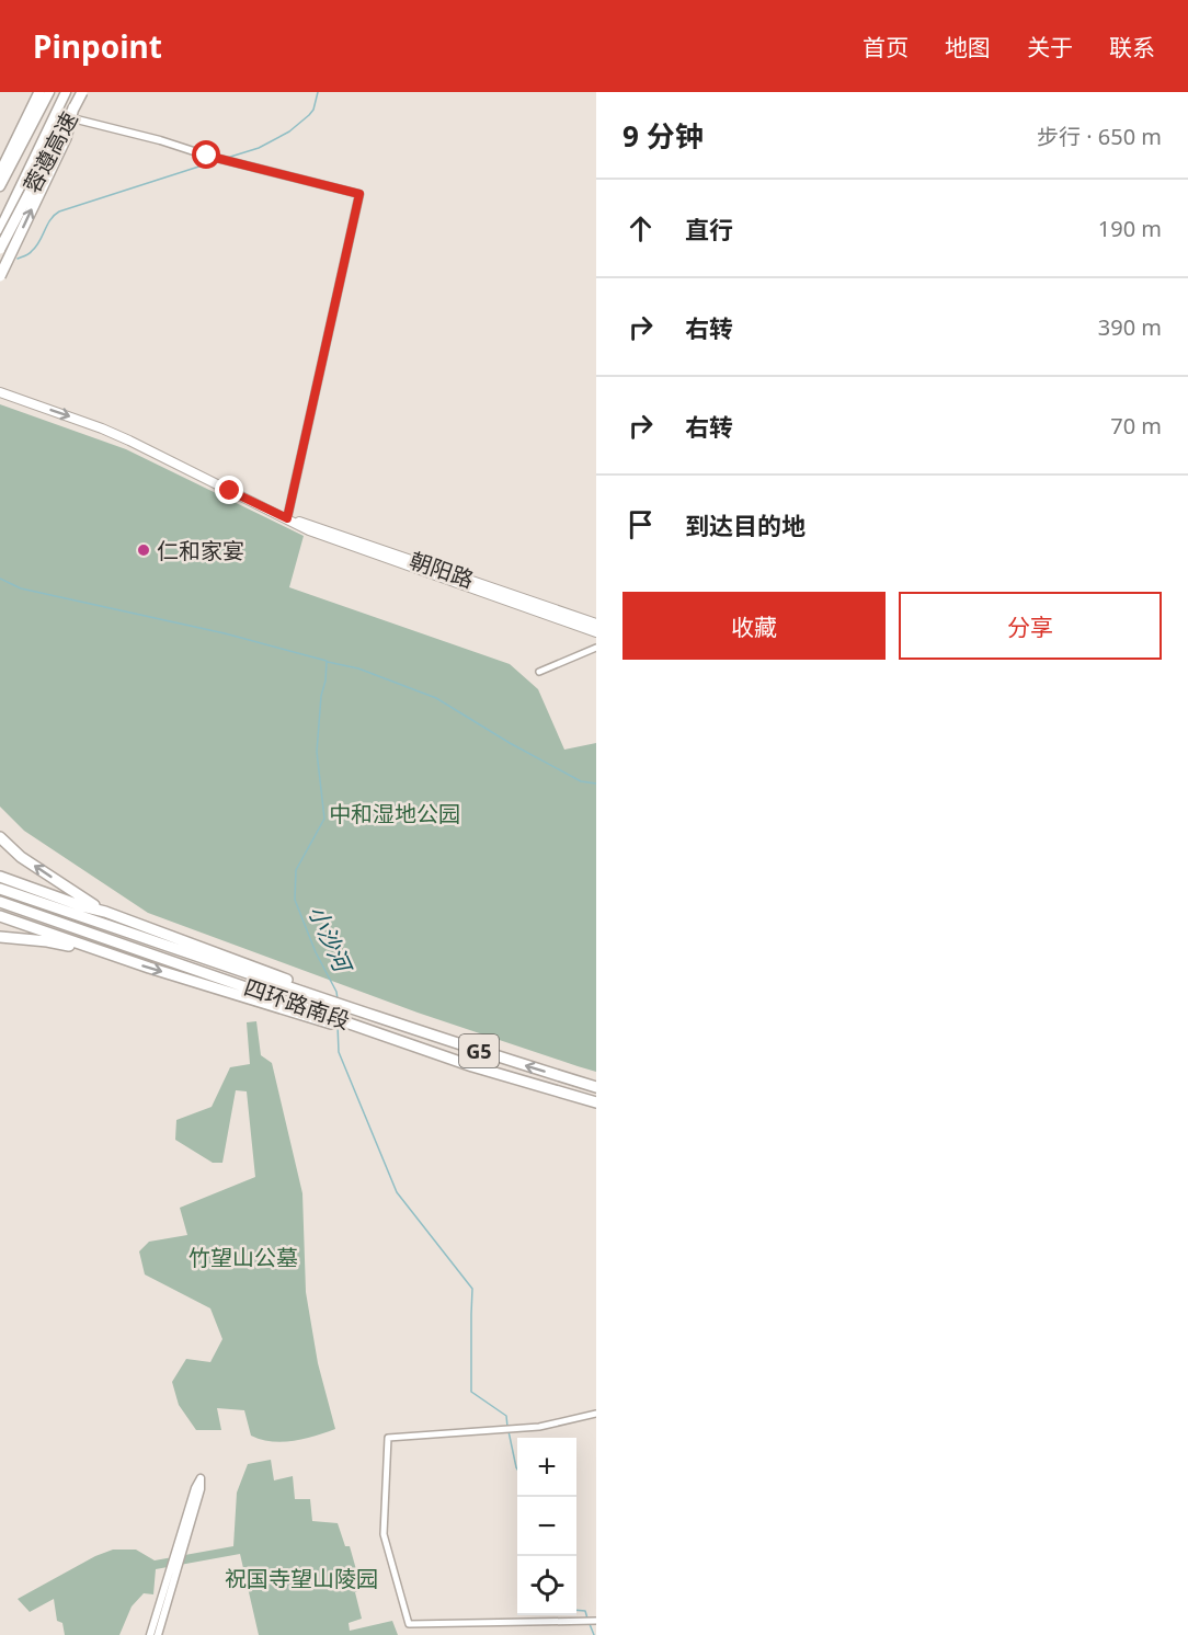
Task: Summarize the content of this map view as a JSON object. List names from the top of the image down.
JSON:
{
  "streets": {
    "highway": ["蓉遵高速", "四环路南段", "G5"],
    "main road": ["朝阳路"]
  },
  "crossings": [
    ["四环路南段", "G5"]
  ],
  "water": ["小沙河"],
  "parks": ["中和湿地公园", "竹望山公墓", "祝国寺望山陵园"],
  "places": ["仁和家宴"],
  "page": {
    "header": "Pinpoint",
    "nav": [
      "首页",
      "地图",
      "关于",
      "联系"
    ],
    "heading": ["9 分钟", "步行 · 650 m"],
    "list": [
      ["直行", "190 m"],
      ["右转", "390 m"],
      ["右转", "70 m"],
      "到达目的地"
    ],
    "buttons": ["收藏", "分享"],
    "map_buttons": ["+", "−"]
  }
}
